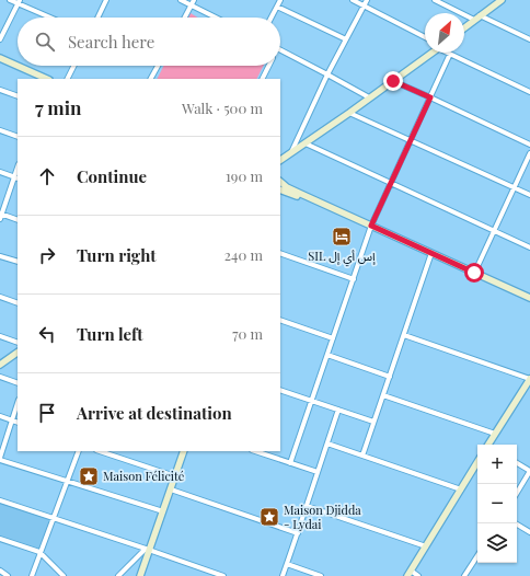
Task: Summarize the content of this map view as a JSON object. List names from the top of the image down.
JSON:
{
  "places": {
    "hotel": ["SIL إس أي إل"],
    "place": ["Maison Félicité", "Maison Djidda - Lydai"]
  },
  "north": "top right",
  "page": {
    "search": "Search here",
    "heading": ["7 min", "Walk · 500 m"],
    "list": [
      ["Continue", "190 m"],
      ["Turn right", "240 m"],
      ["Turn left", "70 m"],
      "Arrive at destination"
    ],
    "map_buttons": ["+", "−"]
  }
}
